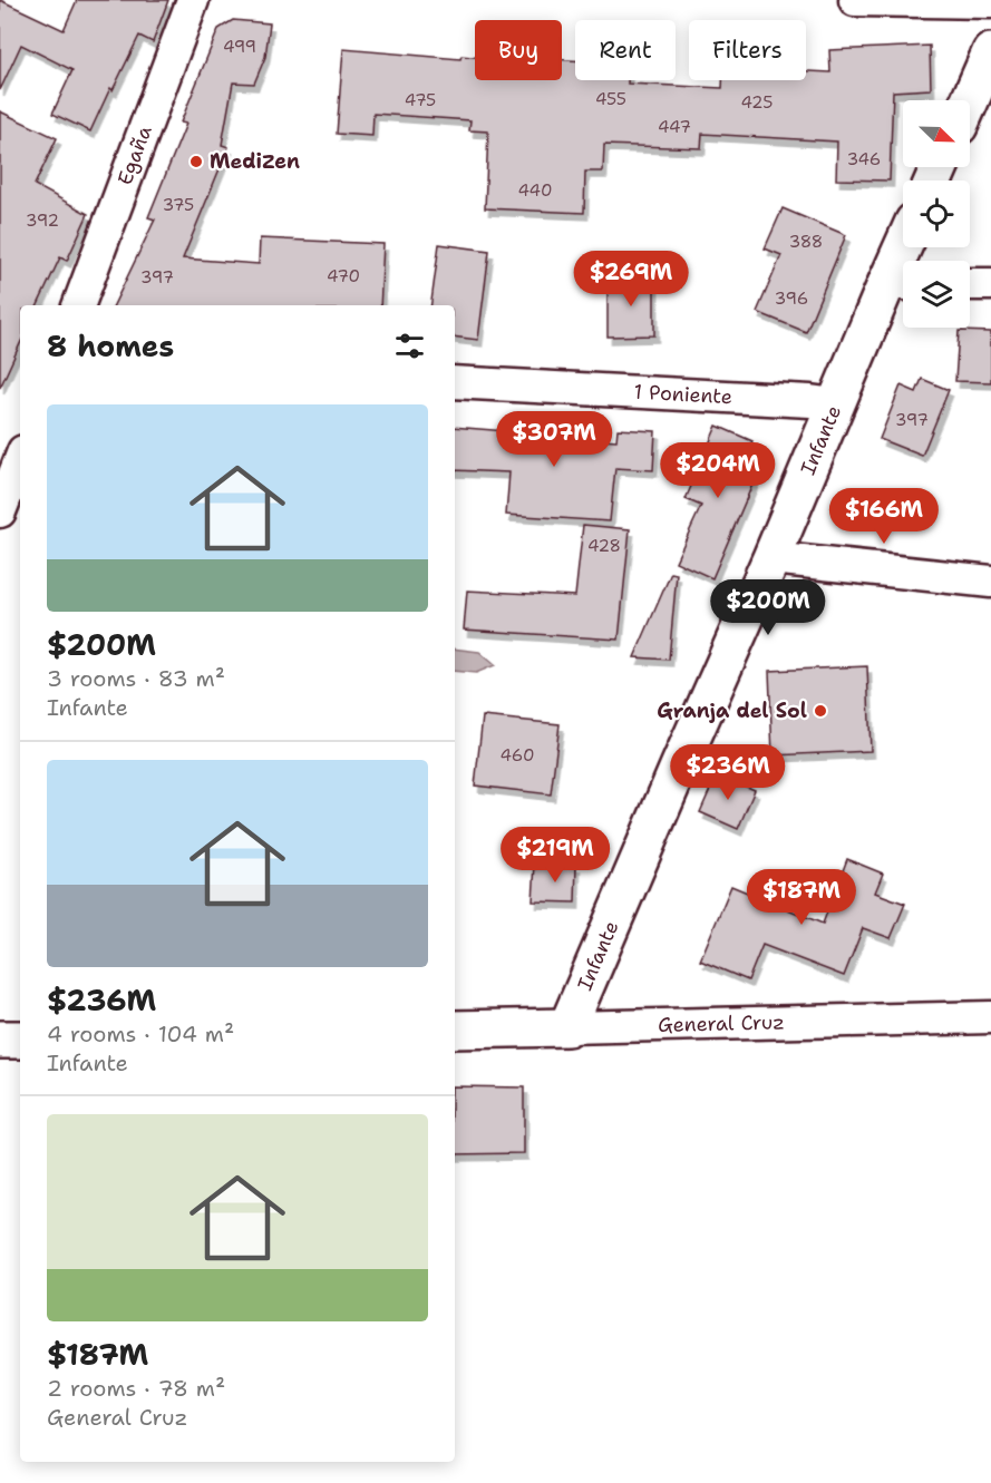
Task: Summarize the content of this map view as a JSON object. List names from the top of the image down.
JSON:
{
  "streets": {
    "street": [
      "Egaña",
      "1 Poniente",
      "Infante",
      "General Cruz"
    ]
  },
  "crossings": [
    ["1 Poniente", "Infante"],
    ["Infante", "General Cruz"]
  ],
  "places": ["MediZen", "Granja del Sol"],
  "house_numbers": [
    "499",
    "455",
    "475",
    "425",
    "447",
    "346",
    "440",
    "375",
    "392",
    "388",
    "470",
    "397",
    "396",
    "397",
    "428",
    "460"
  ],
  "north": "bottom right",
  "page": {
    "chip": ["Buy", "Rent", "Filters"],
    "price": [
      "$269M",
      "$307M",
      "$204M",
      "$166M",
      "$200M",
      "$236M",
      "$219M",
      "$187M"
    ],
    "heading": "8 homes",
    "list": [
      {
        "name": "$200M",
        "note": "3 rooms · 83 m² · Infante"
      },
      {
        "name": "$236M",
        "note": "4 rooms · 104 m² · Infante"
      },
      {
        "name": "$187M",
        "note": "2 rooms · 78 m² · General Cruz"
      }
    ]
  }
}
